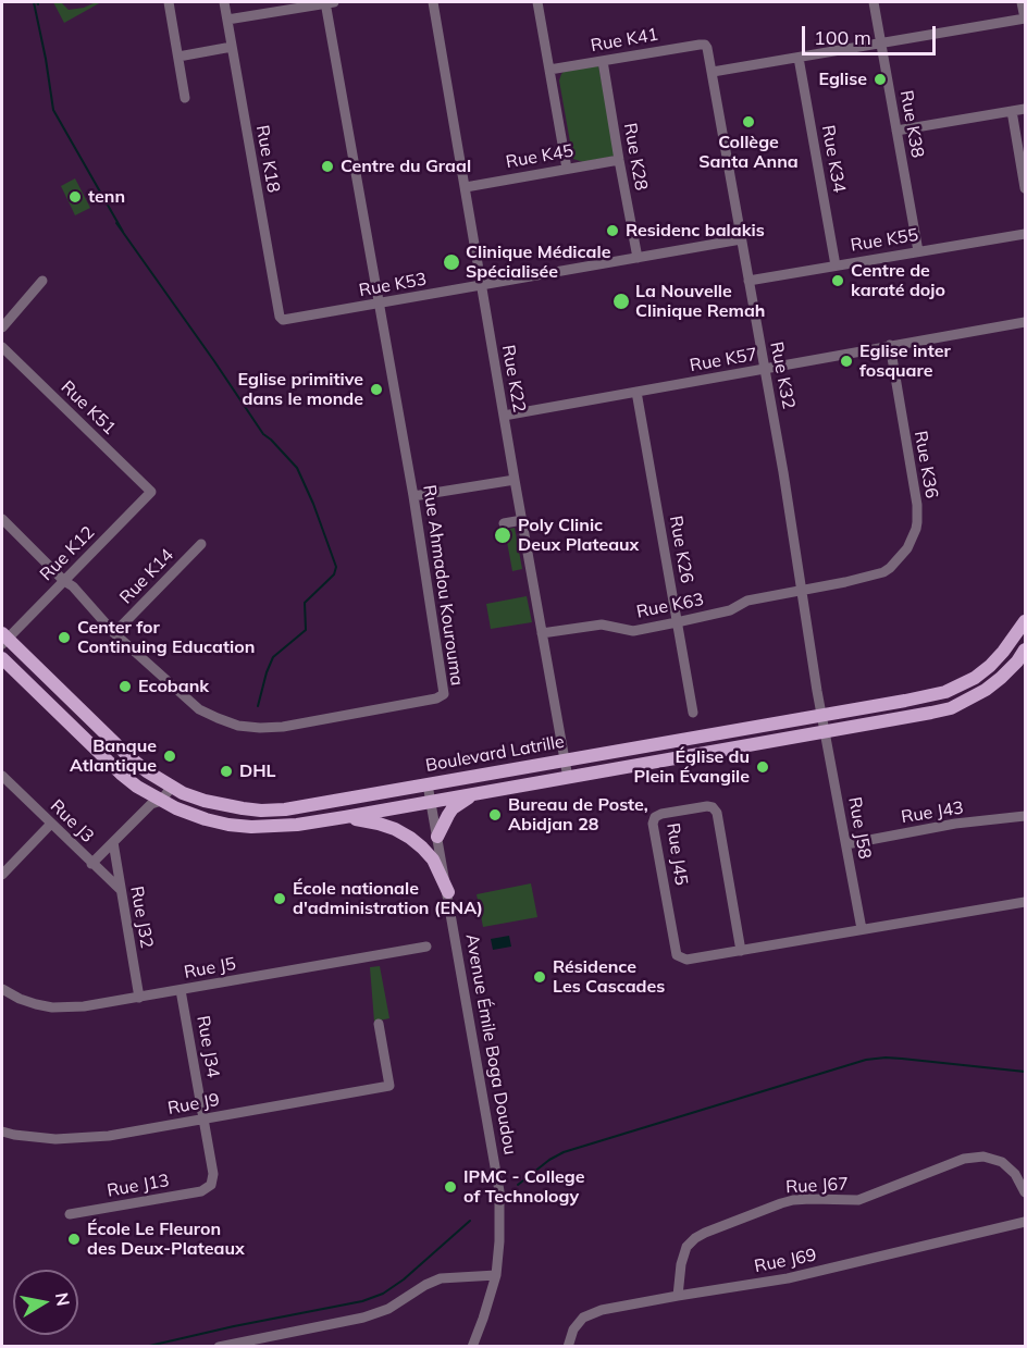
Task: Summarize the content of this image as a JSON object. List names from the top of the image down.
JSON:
{
  "streets": {
    "main road": ["Boulevard Latrille"],
    "street": [
      "Rue K41",
      "Rue K38",
      "Rue K45",
      "Rue K28",
      "Rue K18",
      "Rue K34",
      "Rue K55",
      "Rue K53",
      "Rue K57",
      "Rue K32",
      "Rue K22",
      "Rue K51",
      "Rue K36",
      "Rue K26",
      "Rue K12",
      "Rue K14",
      "Rue Ahmadou Kourouma",
      "Rue K63",
      "Rue J43",
      "Rue J3",
      "Rue J58",
      "Rue J45",
      "Rue J32",
      "Rue J5",
      "Avenue Émile Boga Doudou",
      "Rue J34",
      "Rue J9",
      "Rue J13",
      "Rue J67",
      "Rue J69"
    ]
  },
  "crossings": [
    ["Rue K41", "Rue K28"],
    ["Rue K41", "Rue K32"],
    ["Rue K38", "Rue K55"],
    ["Rue K45", "Rue K28"],
    ["Rue K45", "Rue K22"],
    ["Rue K28", "Rue K53"],
    ["Rue K18", "Rue K53"],
    ["Rue K34", "Rue K55"],
    ["Rue K55", "Rue K32"],
    ["Rue K53", "Rue K32"],
    ["Rue K53", "Rue K22"],
    ["Rue K53", "Rue Ahmadou Kourouma"],
    ["Rue K57", "Rue K32"],
    ["Rue K57", "Rue K22"],
    ["Rue K57", "Rue K36"],
    ["Rue K57", "Rue K26"],
    ["Rue K32", "Rue K36"],
    ["Rue K32", "Rue K63"],
    ["Rue K32", "Boulevard Latrille"],
    ["Rue K32", "Rue J58"],
    ["Rue K22", "Rue K63"],
    ["Rue K22", "Boulevard Latrille"],
    ["Rue K51", "Rue K12"],
    ["Rue K36", "Rue K63"],
    ["Rue K26", "Rue K63"],
    ["Rue K12", "Rue Ahmadou Kourouma"],
    ["Rue K12", "Boulevard Latrille"],
    ["Rue K14", "Rue Ahmadou Kourouma"],
    ["Boulevard Latrille", "Rue J58"],
    ["Boulevard Latrille", "Avenue Émile Boga Doudou"],
    ["Rue J43", "Rue J58"],
    ["Rue J3", "Rue J32"],
    ["Rue J58", "Rue J45"],
    ["Rue J32", "Rue J5"],
    ["Rue J5", "Rue J34"],
    ["Rue J34", "Rue J9"],
    ["Rue J34", "Rue J13"],
    ["Rue J67", "Rue J69"]
  ],
  "places": [
    "Eglise",
    "Collège Santa Anna",
    "Centre du Graal",
    "tenn",
    "Residenc balakis",
    "Clinique Médicale Spécialisée",
    "Centre de karaté dojo",
    "La Nouvelle Clinique Remah",
    "Eglise inter fosquare",
    "Eglise primitive dans le monde",
    "Poly Clinic Deux Plateaux",
    "Center for Continuing Education",
    "Ecobank",
    "Banque Atlantique",
    "Église du Plein Évangile",
    "DHL",
    "Bureau de Poste, Abidjan 28",
    "École nationale d'administration (ENA)",
    "Résidence Les Cascades",
    "IPMC - College of Technology",
    "École Le Fleuron des Deux-Plateaux"
  ],
  "scale_bar": "100 m",
  "north": "right"
}
